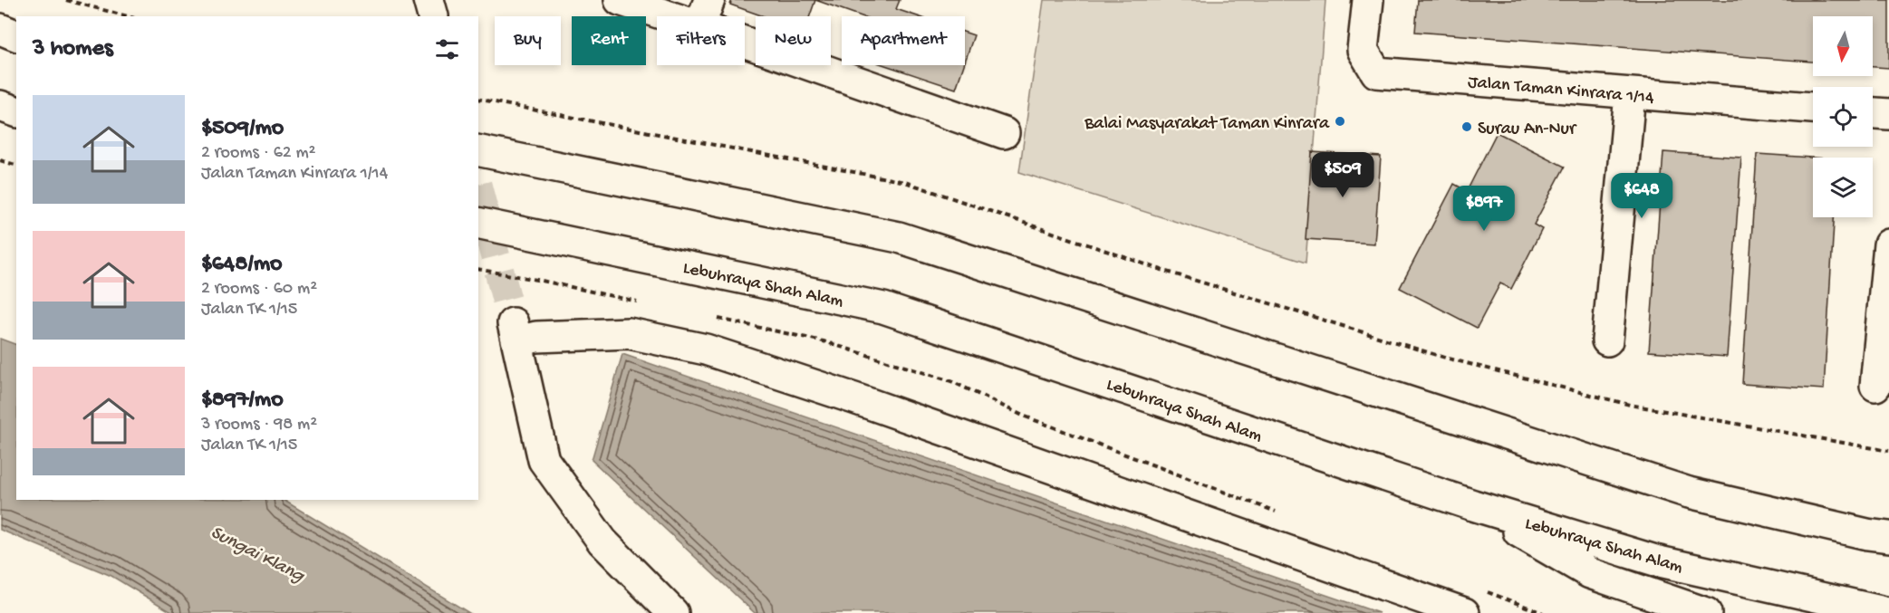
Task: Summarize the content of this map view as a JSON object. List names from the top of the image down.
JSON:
{
  "streets": {
    "main road": ["Jalan Taman Kinrara 1/14", "Lebuhraya Shah Alam"]
  },
  "water": ["Sungai Klang"],
  "places": ["Balai Masyarakat Taman Kinrara", "Surau An-Nur"],
  "north": "bottom",
  "page": {
    "chip": [
      "Buy",
      "Rent",
      "Filters",
      "New",
      "Apartment"
    ],
    "heading": "3 homes",
    "list": [
      {
        "name": "$509/mo",
        "note": "2 rooms · 62 m² · Jalan Taman Kinrara 1/14"
      },
      {
        "name": "$648/mo",
        "note": "2 rooms · 60 m² · Jalan TK 1/15"
      },
      {
        "name": "$897/mo",
        "note": "3 rooms · 98 m² · Jalan TK 1/15"
      }
    ],
    "price": ["$509", "$648", "$897"]
  }
}
